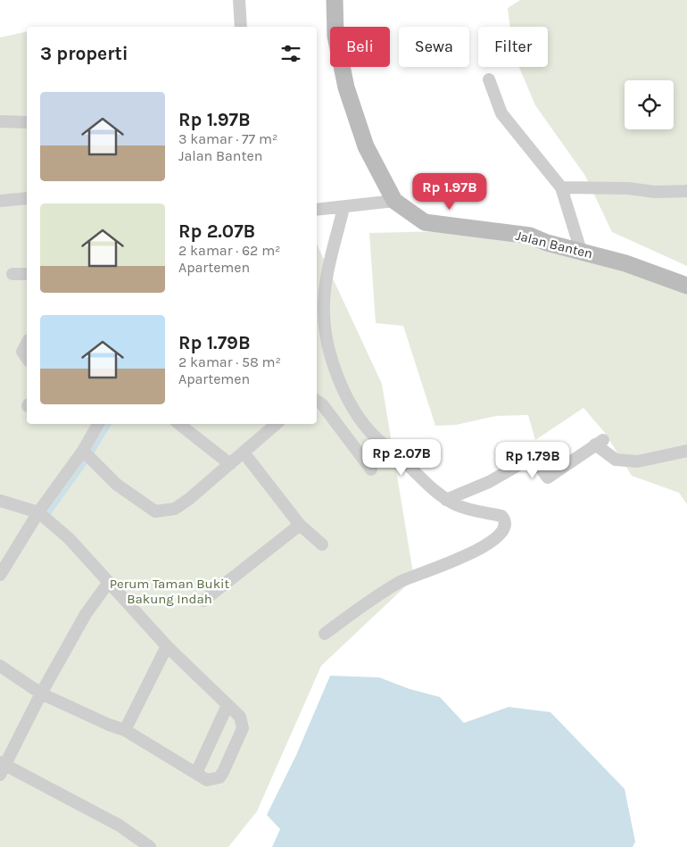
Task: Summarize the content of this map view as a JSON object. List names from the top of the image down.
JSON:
{
  "streets": {
    "street": ["Jalan Banten"]
  },
  "parks": ["Perum Taman Bukit Bakung Indah"],
  "page": {
    "chip": ["Beli", "Sewa", "Filter"],
    "heading": "3 properti",
    "list": [
      {
        "name": "Rp 1.97B",
        "note": "3 kamar · 77 m² · Jalan Banten"
      },
      {
        "name": "Rp 2.07B",
        "note": "2 kamar · 62 m² · Apartemen"
      },
      {
        "name": "Rp 1.79B",
        "note": "2 kamar · 58 m² · Apartemen"
      }
    ],
    "price": ["Rp 1.97B", "Rp 2.07B", "Rp 1.79B"]
  }
}
